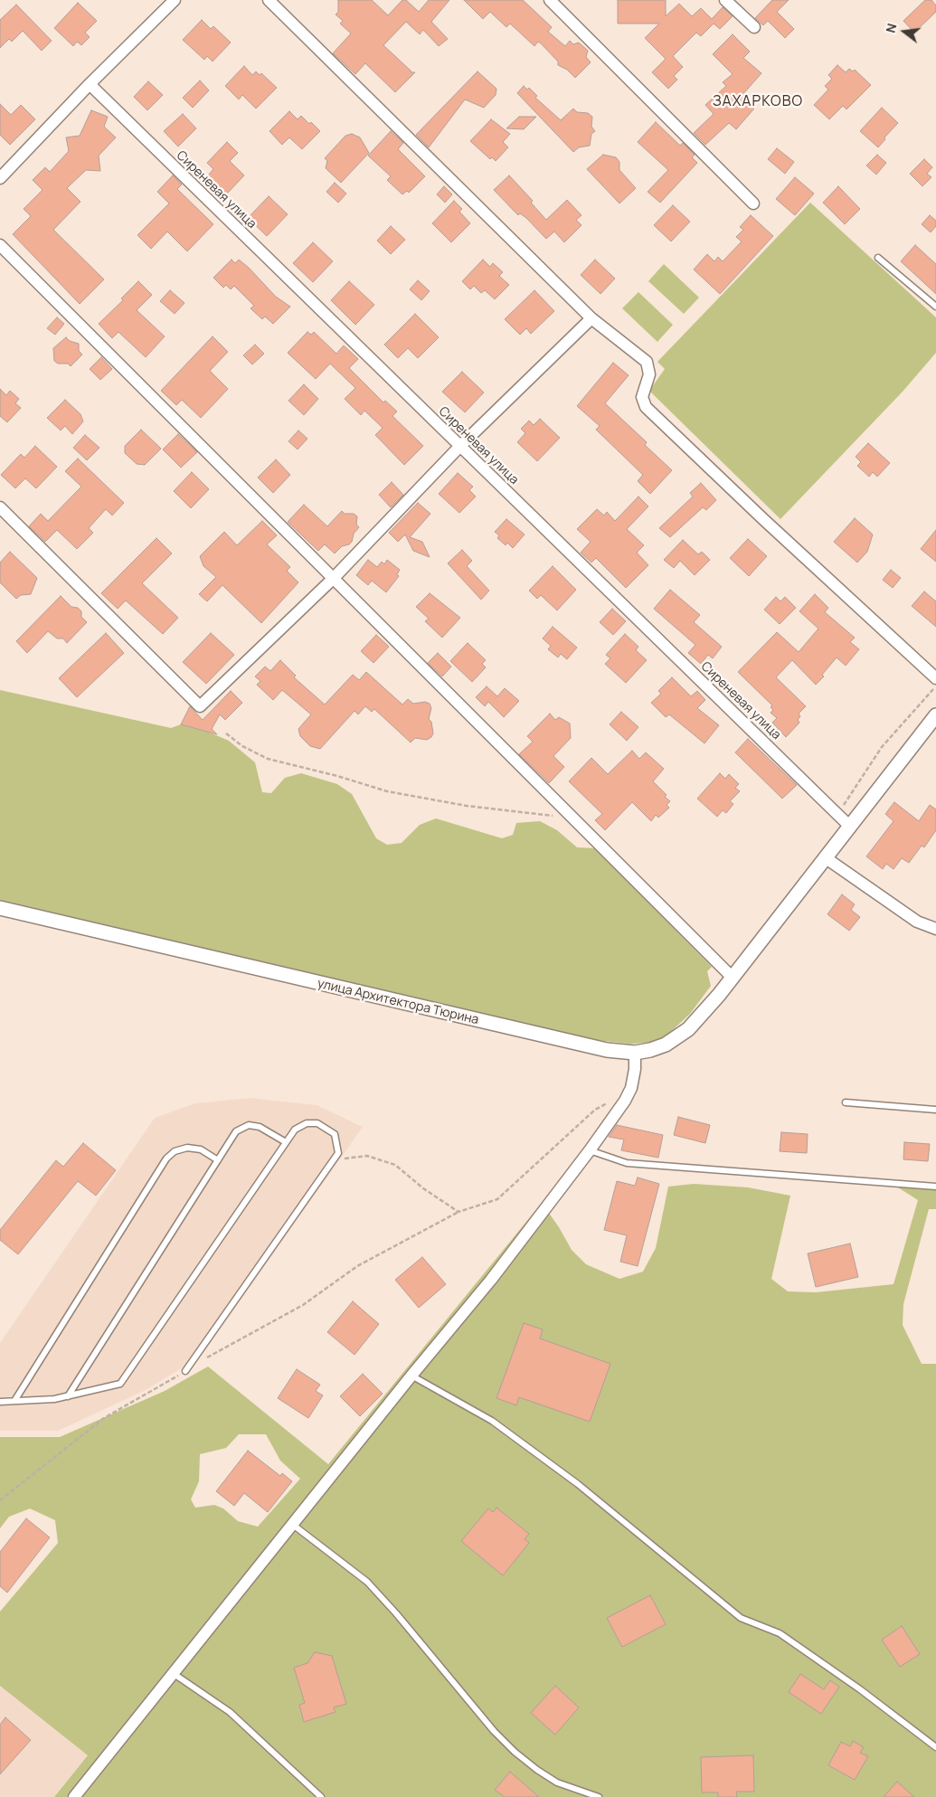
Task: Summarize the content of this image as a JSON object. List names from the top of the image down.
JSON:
{
  "streets": {
    "street": ["Сиреневая улица", "улица Архитектора Тюрина"]
  },
  "crossings": [
    ["Сиреневая улица", "улица Архитектора Тюрина"]
  ],
  "districts": ["ЗАХАРКОВО"],
  "north": "left"
}
